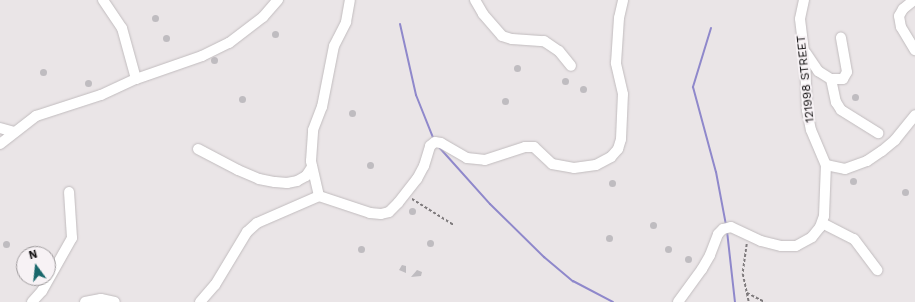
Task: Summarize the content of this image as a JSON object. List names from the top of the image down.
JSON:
{
  "streets": {
    "street": ["121998 STREET"]
  },
  "north": "top"
}
